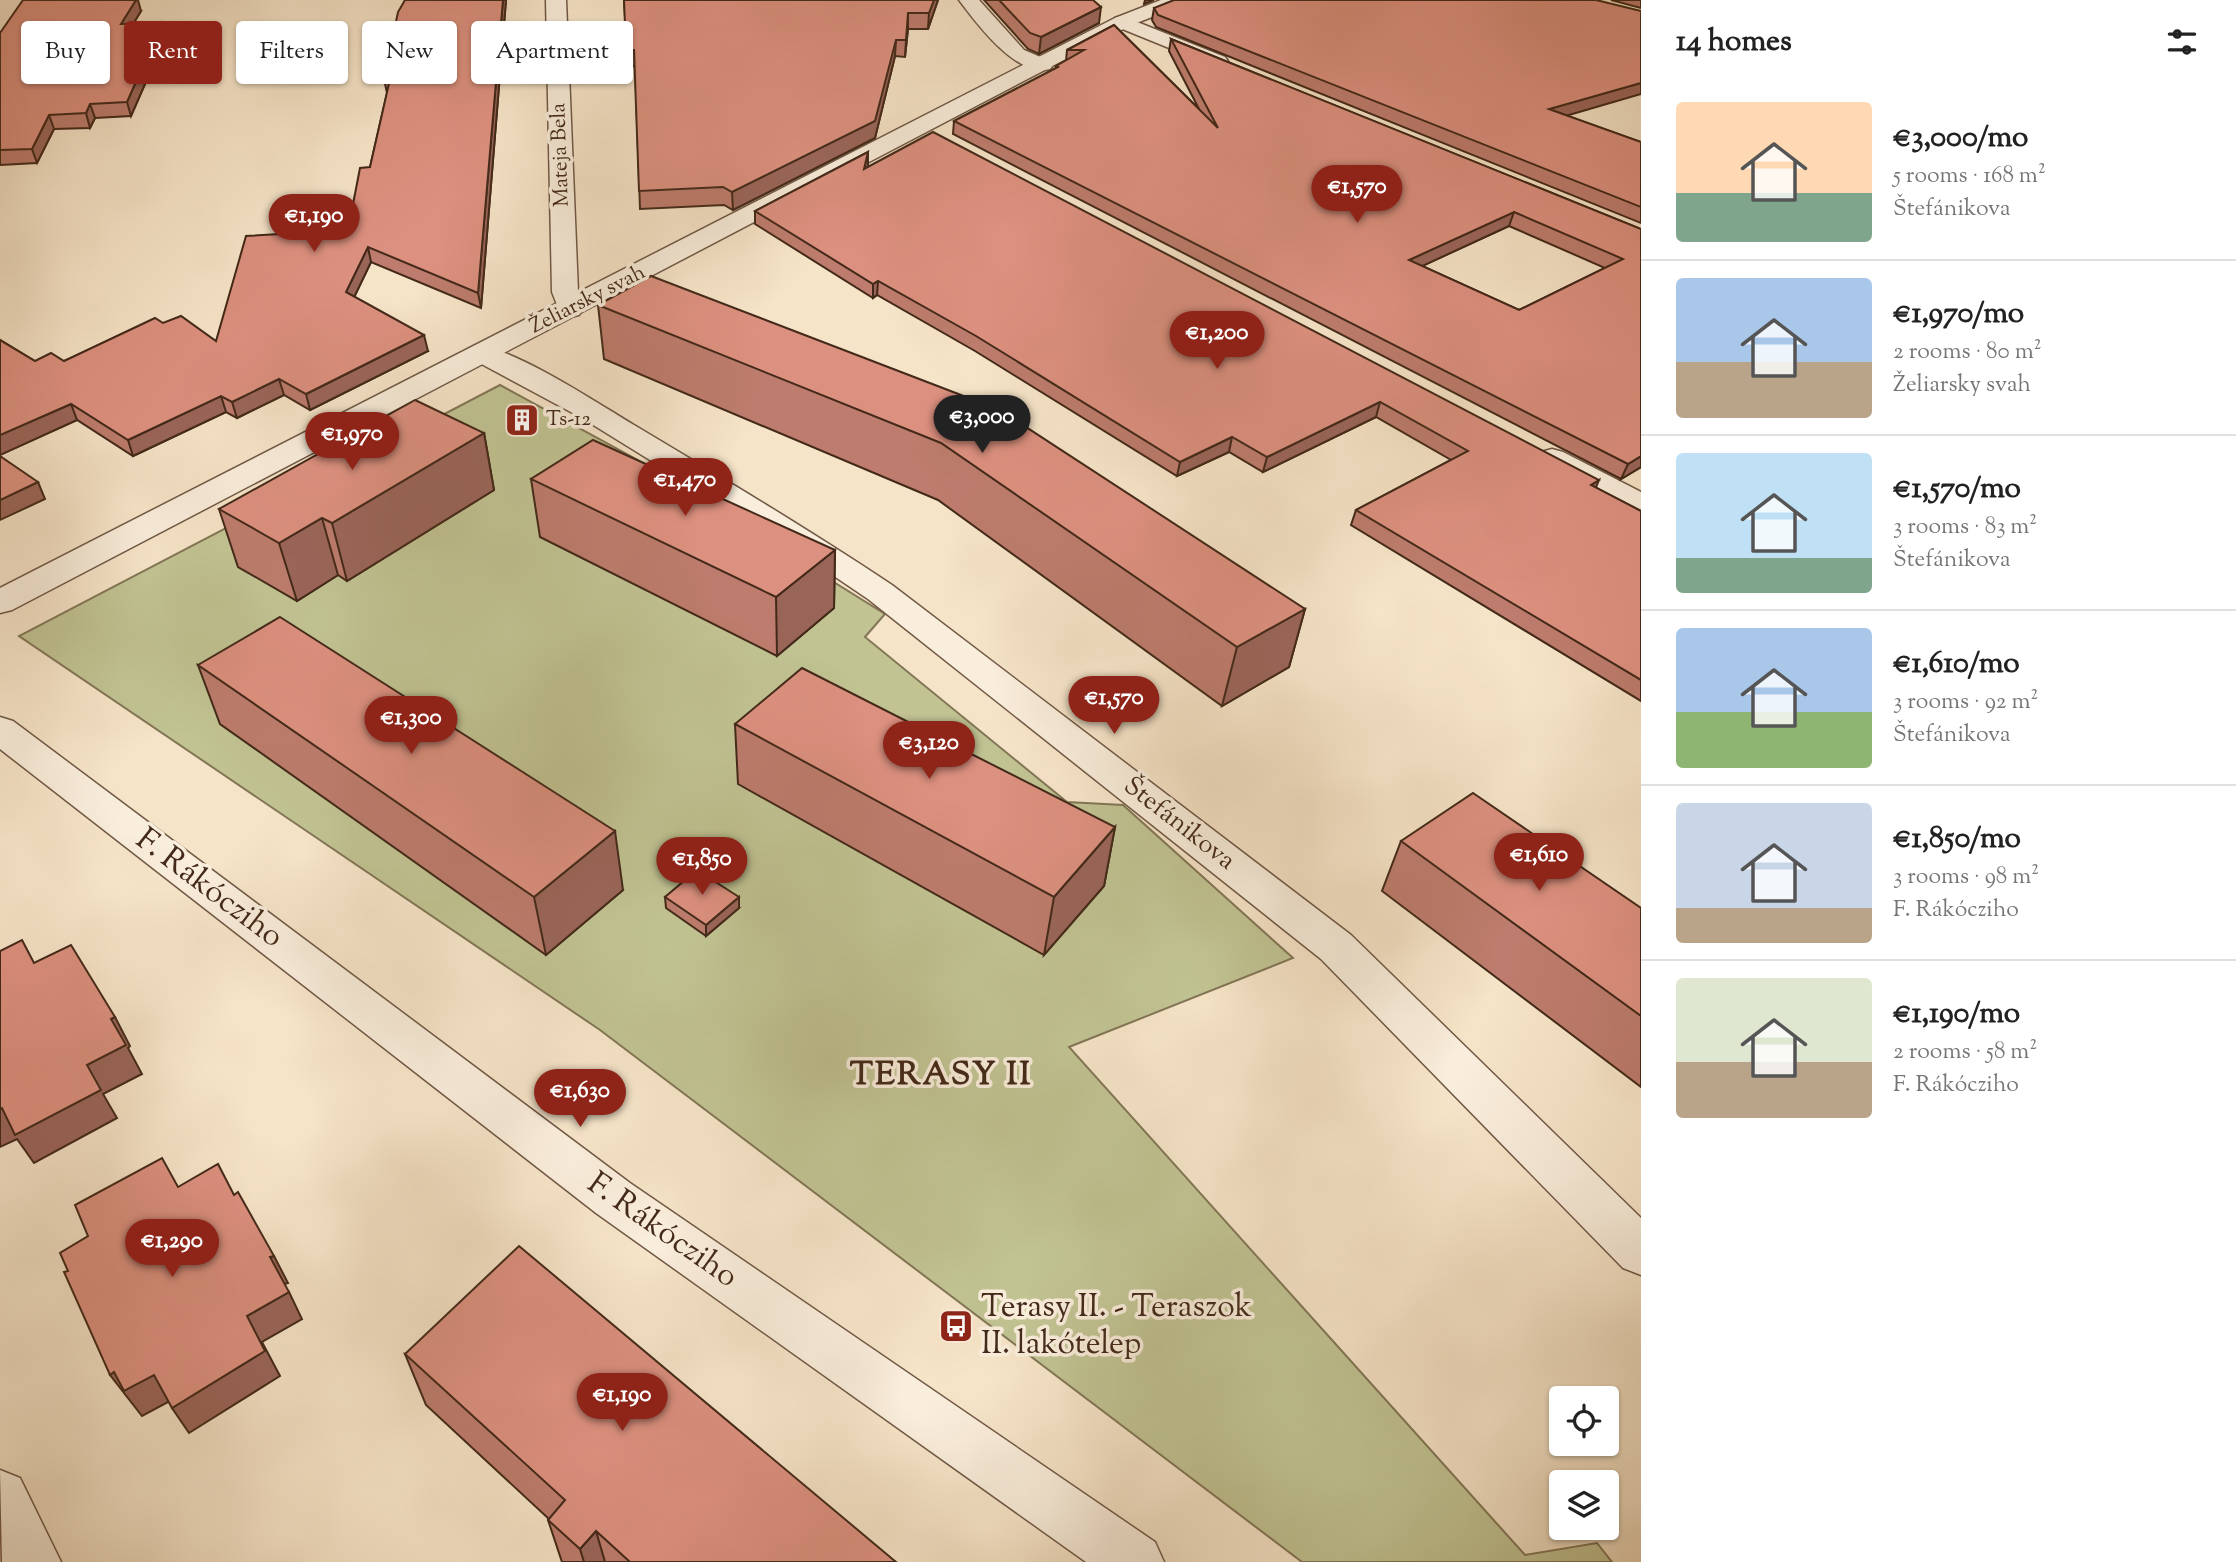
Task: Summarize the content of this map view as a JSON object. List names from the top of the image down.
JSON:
{
  "streets": {
    "street": [
      "Mateja Bela",
      "Želiarsky svah",
      "Štefánikova",
      "F. Rákócziho"
    ]
  },
  "crossings": [
    ["Mateja Bela", "Želiarsky svah"],
    ["Želiarsky svah", "Štefánikova"]
  ],
  "districts": ["TERASY II"],
  "places": {
    "building": ["Ts-12"],
    "bus stop": ["Terasy II. - Teraszok II. lakótelep"]
  },
  "page": {
    "heading": "14 homes",
    "chip": [
      "Buy",
      "Rent",
      "Filters",
      "New",
      "Apartment"
    ],
    "list": [
      {
        "name": "€3,000/mo",
        "note": "5 rooms · 168 m² · Štefánikova"
      },
      {
        "name": "€1,970/mo",
        "note": "2 rooms · 80 m² · Želiarsky svah"
      },
      {
        "name": "€1,570/mo",
        "note": "3 rooms · 83 m² · Štefánikova"
      },
      {
        "name": "€1,610/mo",
        "note": "3 rooms · 92 m² · Štefánikova"
      },
      {
        "name": "€1,850/mo",
        "note": "3 rooms · 98 m² · F. Rákócziho"
      },
      {
        "name": "€1,190/mo",
        "note": "2 rooms · 58 m² · F. Rákócziho"
      }
    ],
    "price": [
      "€1,570",
      "€1,190",
      "€1,200",
      "€3,000",
      "€1,970",
      "€1,470",
      "€1,570",
      "€1,300",
      "€3,120",
      "€1,610",
      "€1,850",
      "€1,630",
      "€1,290",
      "€1,190"
    ]
  }
}
